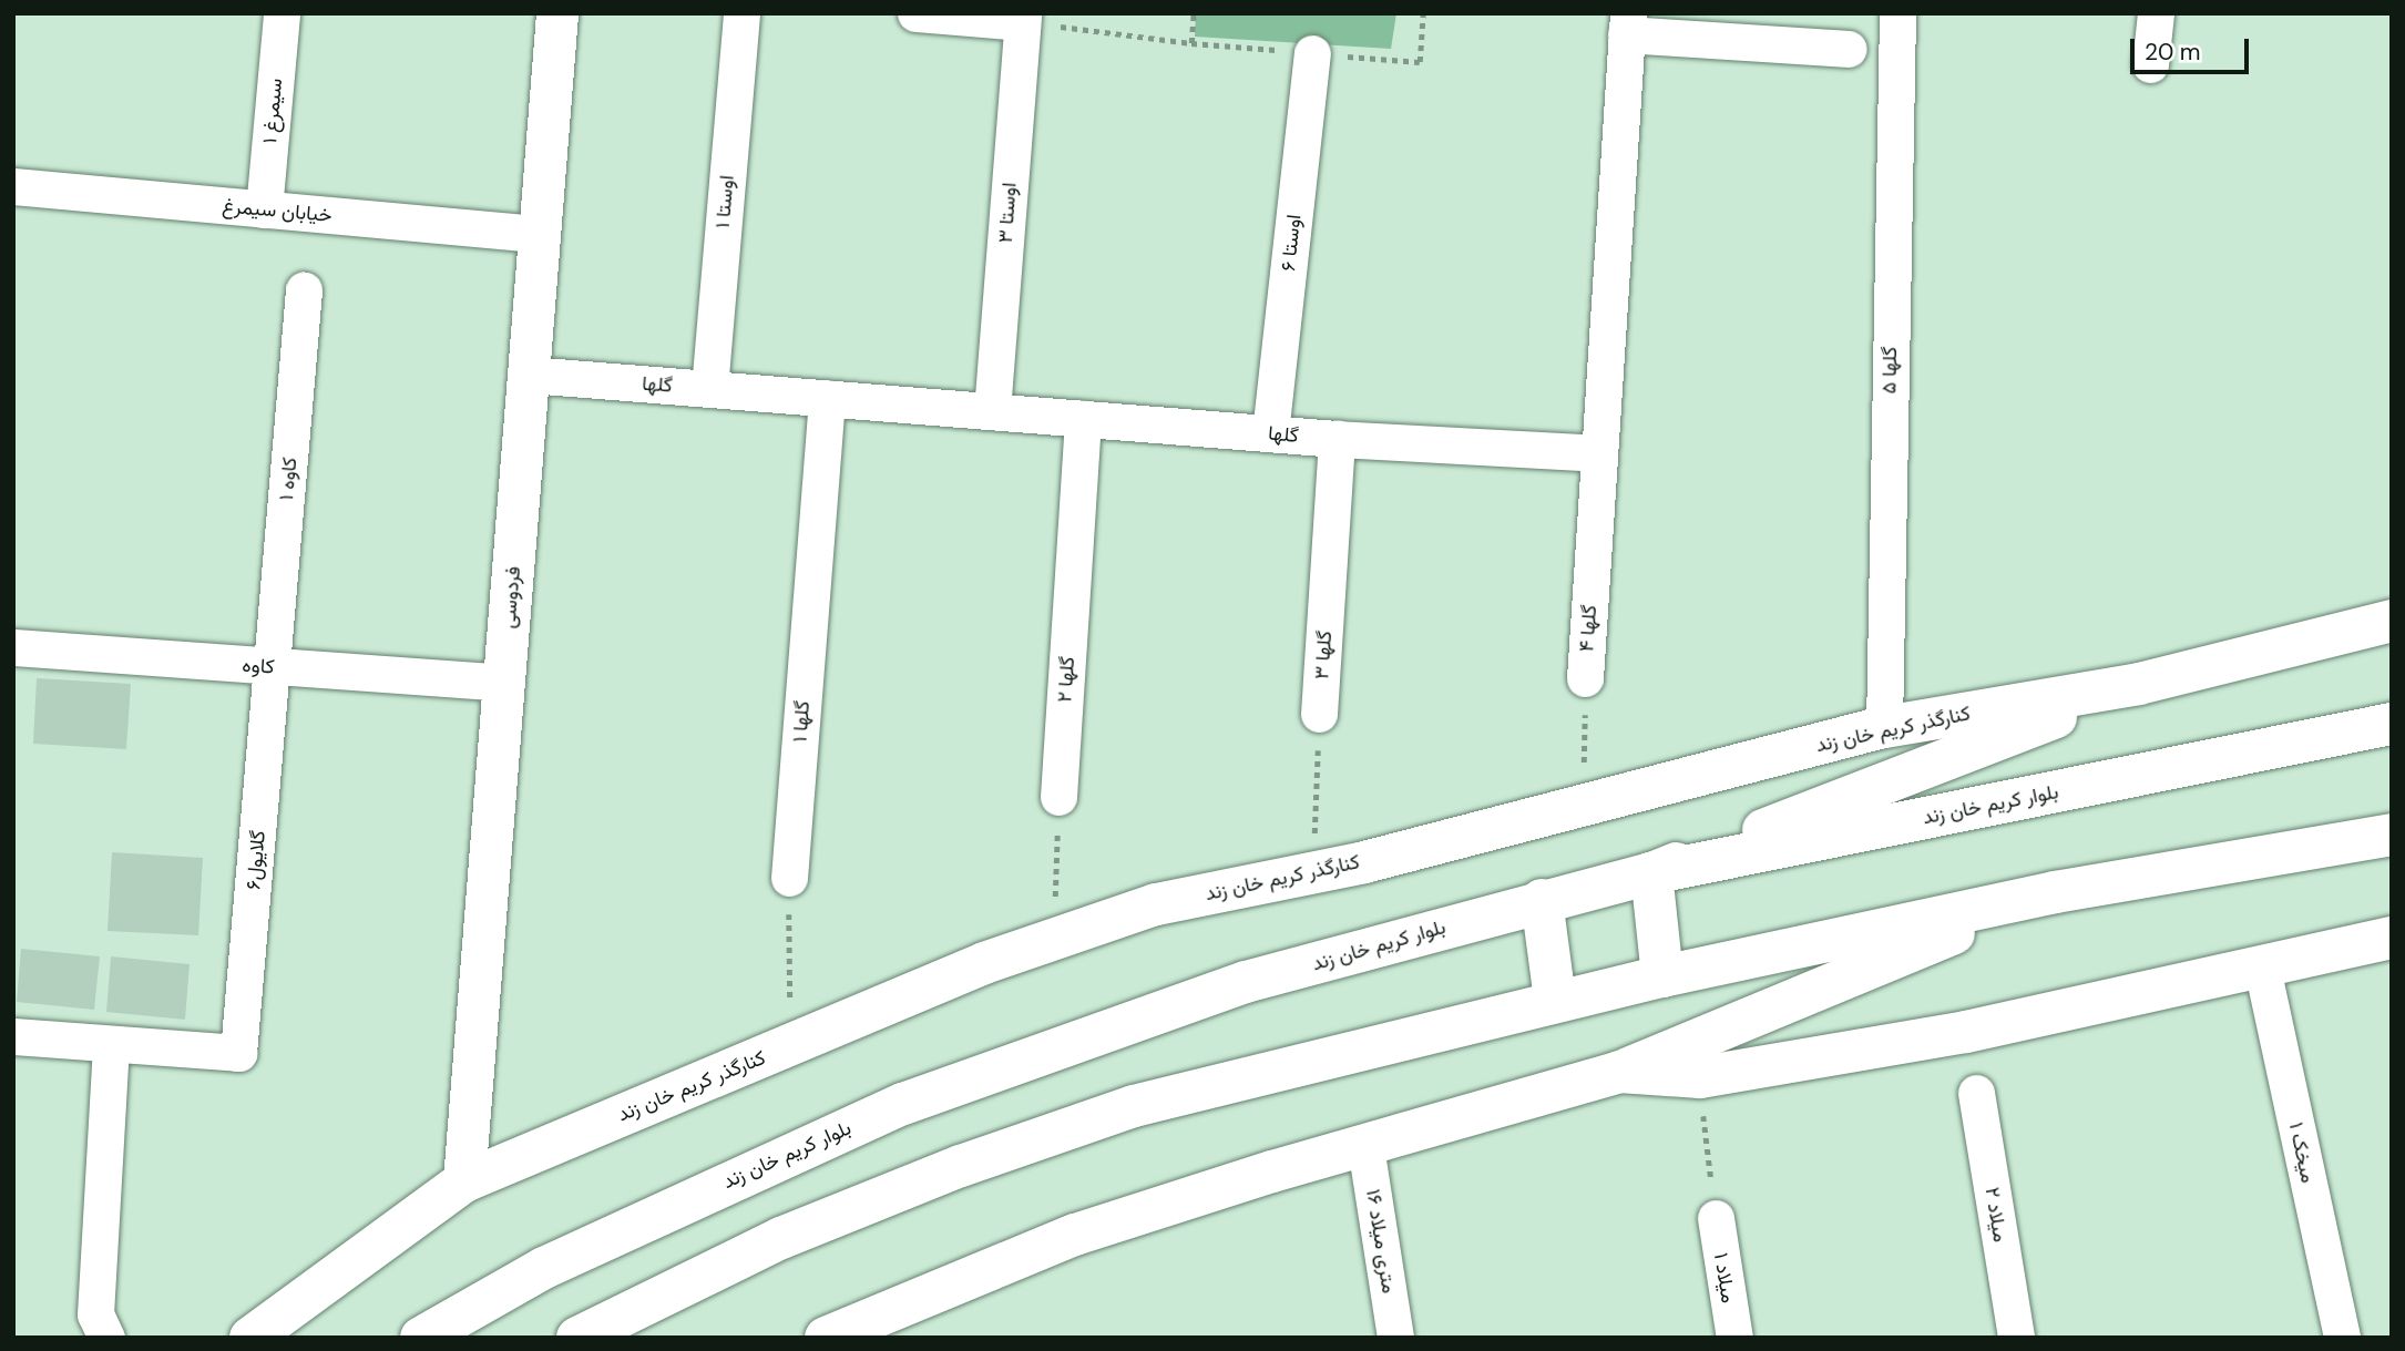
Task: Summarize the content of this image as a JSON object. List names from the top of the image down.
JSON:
{
  "streets": {
    "main road": ["فردوسی", "کنارگذر کریم خان زند", "بلوار کریم خان زند"],
    "street": [
      "سیمرغ ۱",
      "اوستا ۱",
      "خیابان سیمرغ",
      "اوستا ۳",
      "اوستا ۶",
      "گلها ۵",
      "گلها",
      "کاوه ۱",
      "گلها ۴",
      "گلها ۳",
      "کاوه",
      "گلها ۲",
      "گلها ۱",
      "گلایول۶",
      "میخک ۱",
      "میلاد ۲",
      "۱۶ متری میلاد",
      "میلاد ۱"
    ]
  },
  "crossings": [
    ["سیمرغ ۱", "خیابان سیمرغ"],
    ["اوستا ۱", "گلها"],
    ["خیابان سیمرغ", "فردوسی"],
    ["اوستا ۳", "گلها"],
    ["اوستا ۶", "گلها"],
    ["گلها ۵", "کنارگذر کریم خان زند"],
    ["گلها", "فردوسی"],
    ["گلها", "گلها ۴"],
    ["گلها", "گلها ۳"],
    ["گلها", "گلها ۲"],
    ["گلها", "گلها ۱"],
    ["کاوه ۱", "کاوه"],
    ["کاوه ۱", "گلایول۶"],
    ["فردوسی", "کاوه"],
    ["فردوسی", "کنارگذر کریم خان زند"],
    ["گلها ۴", "کنارگذر کریم خان زند"],
    ["کاوه", "گلایول۶"]
  ],
  "scale_bar": "20 m"
}
